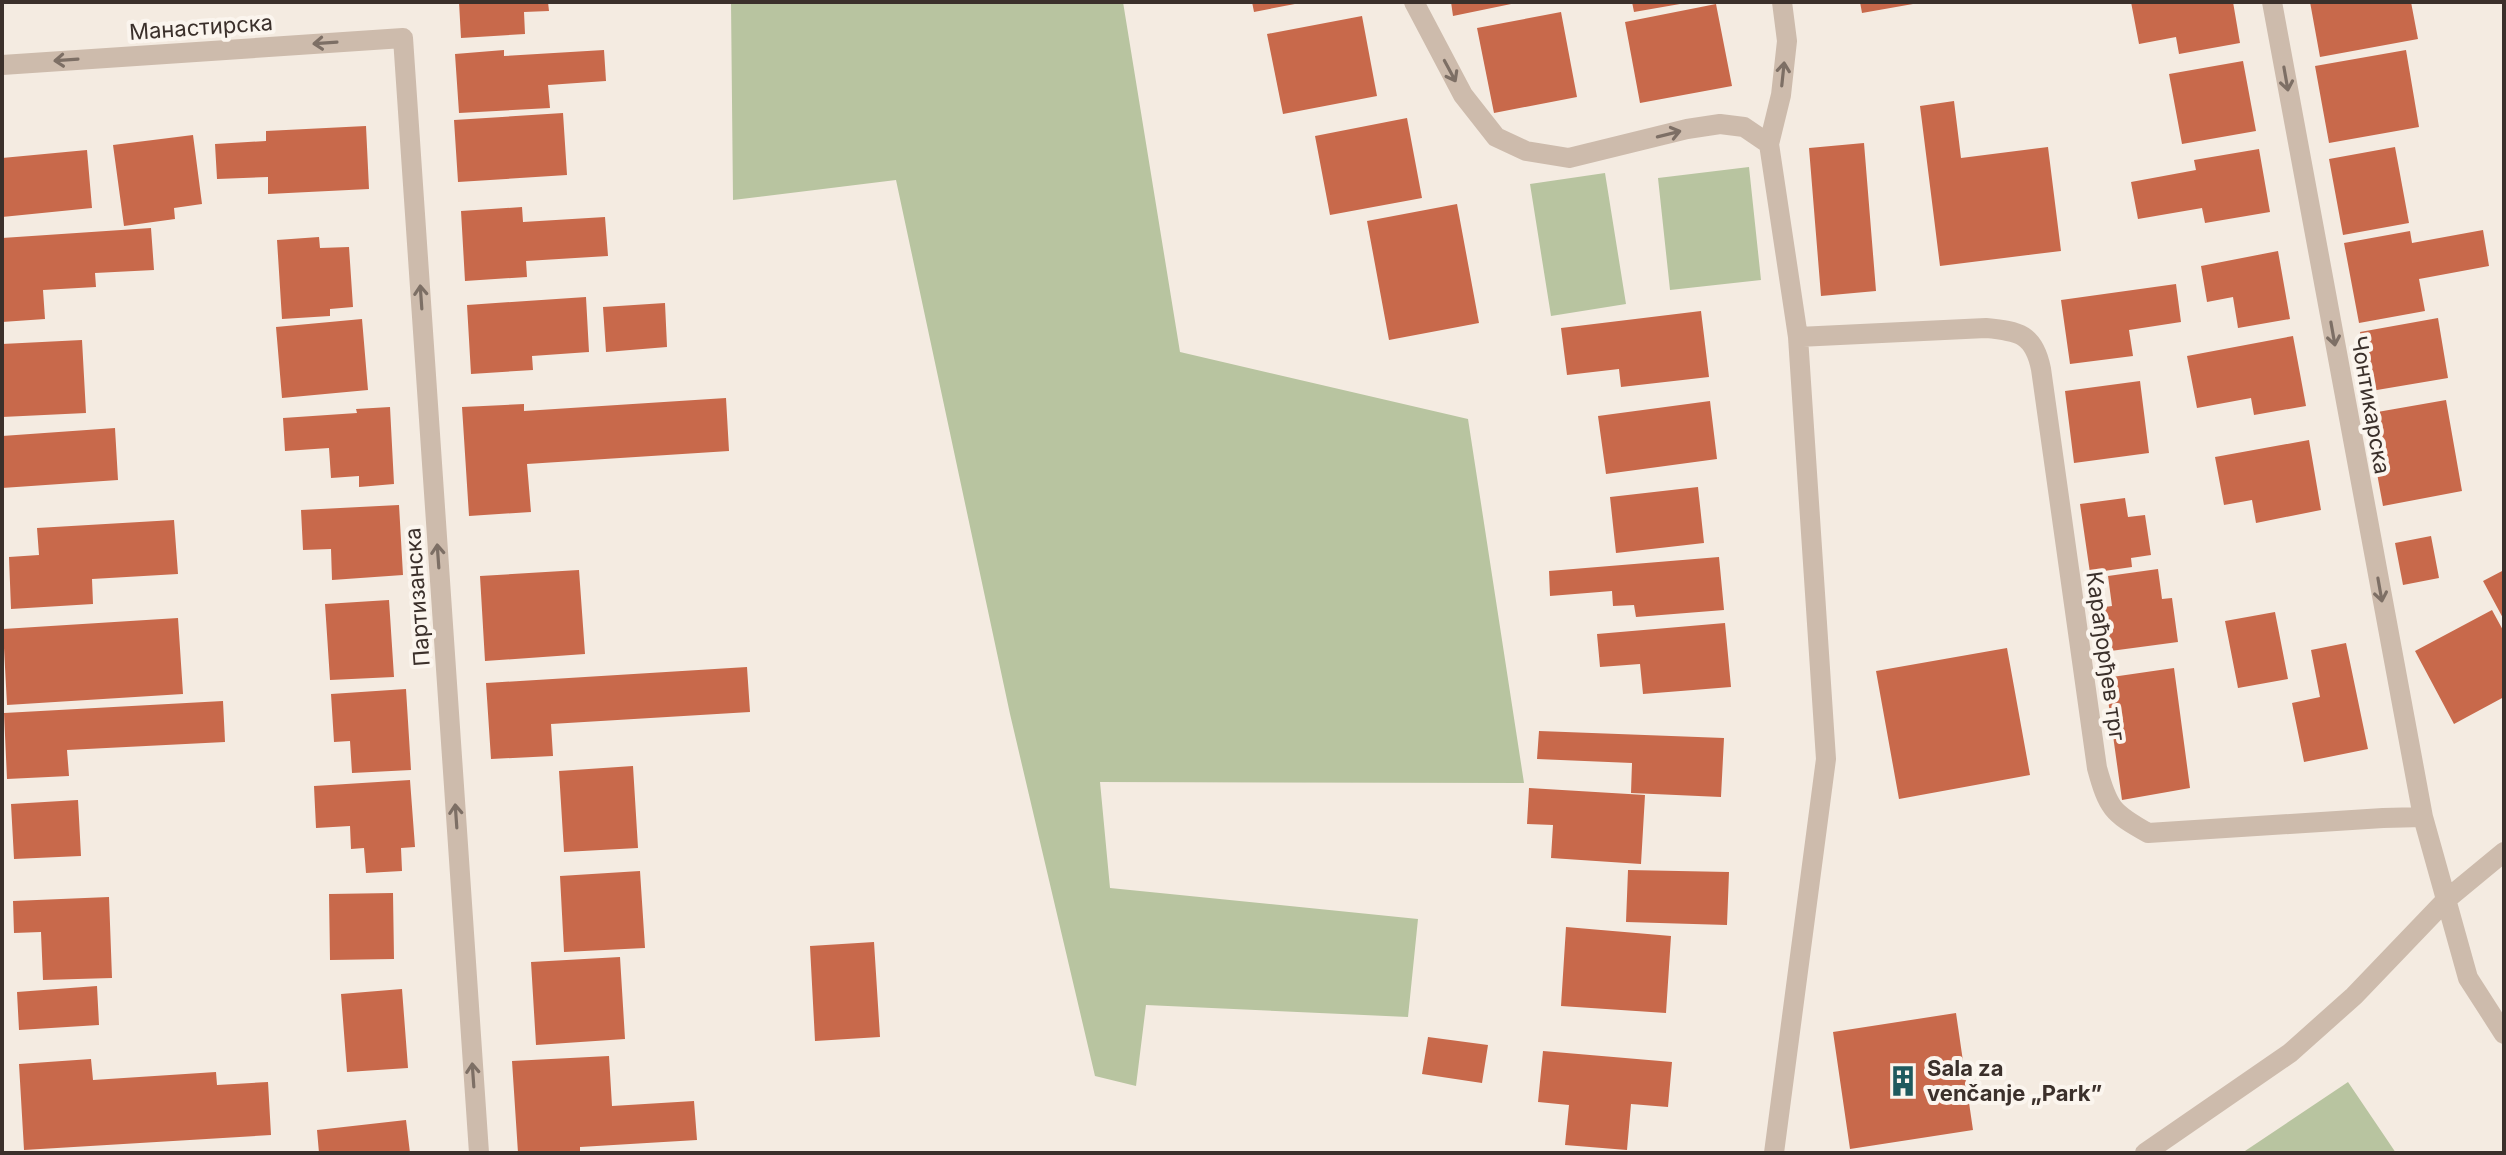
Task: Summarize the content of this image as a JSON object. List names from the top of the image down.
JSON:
{
  "streets": {
    "street": [
      "Манастирска",
      "Чонтикарска",
      "Партизанска",
      "Карађорђев трг"
    ]
  },
  "crossings": [
    ["Манастирска", "Партизанска"],
    ["Чонтикарска", "Карађорђев трг"]
  ],
  "one_way": ["Манастирска", "Чонтикарска", "Партизанска"],
  "places": {
    "building": ["Sala za venčanje „Park”"]
  }
}
